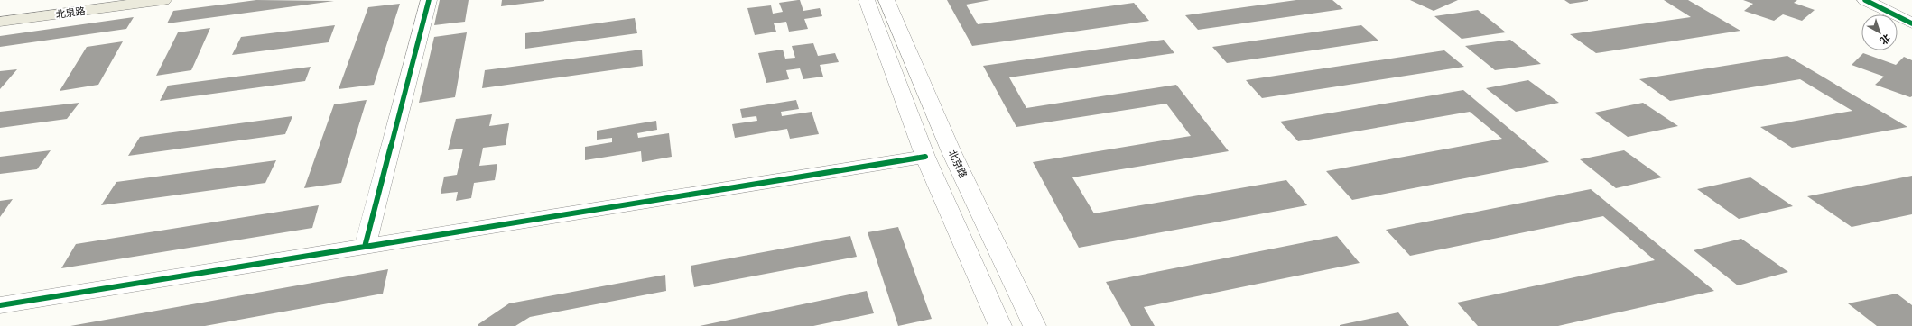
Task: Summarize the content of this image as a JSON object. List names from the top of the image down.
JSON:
{
  "streets": {
    "main road": ["北泉路"],
    "street": ["北京路"]
  },
  "north": "bottom right"
}
